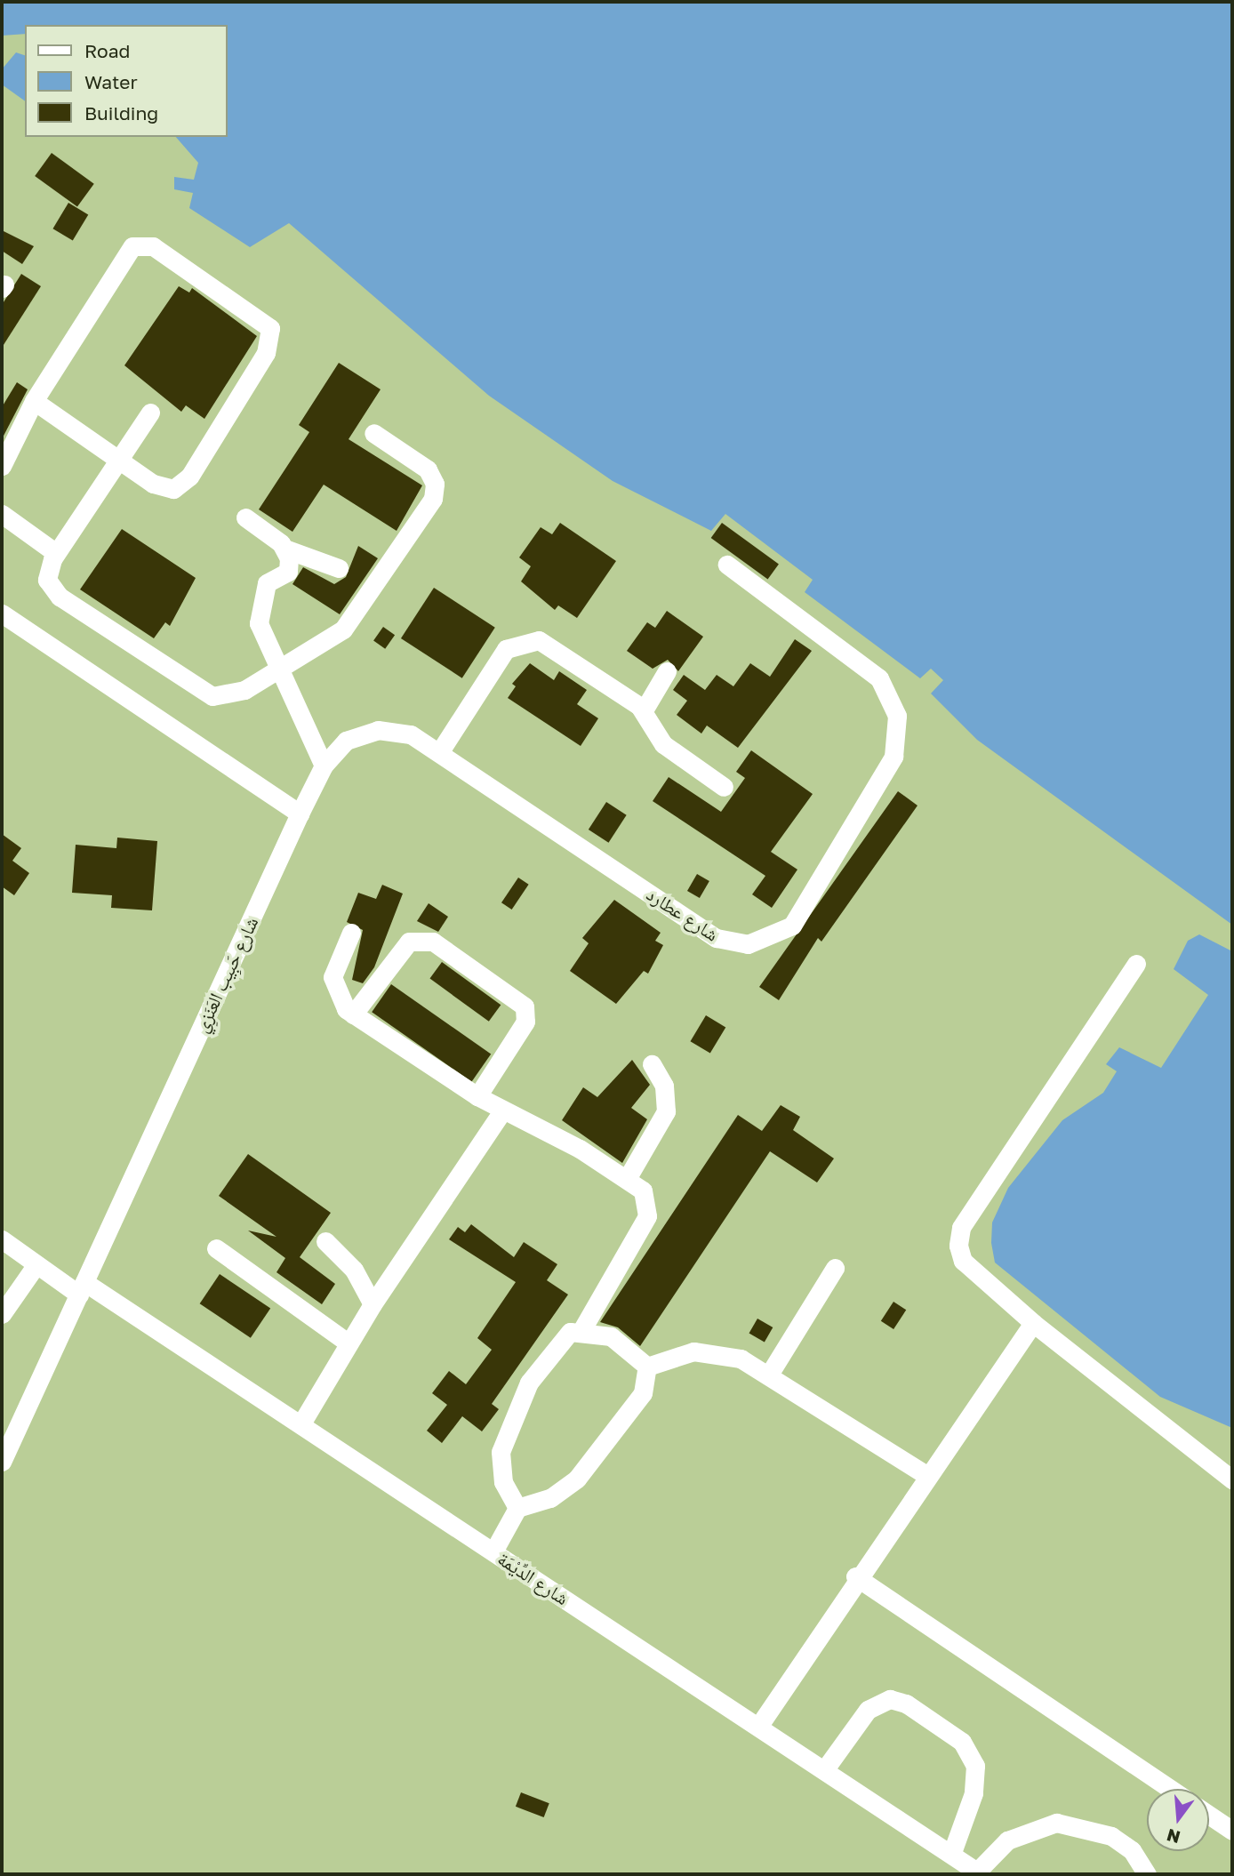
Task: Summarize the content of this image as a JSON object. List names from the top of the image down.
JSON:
{
  "streets": {
    "street": ["شارع عطارد", "شارع حَبِيب العَنَزِي", "شارع الدِّيْمَة"]
  },
  "crossings": [
    ["شارع عطارد", "شارع حَبِيب العَنَزِي"],
    ["شارع حَبِيب العَنَزِي", "شارع الدِّيْمَة"]
  ],
  "legend": ["Road", "Water", "Building"],
  "north": "bottom"
}
